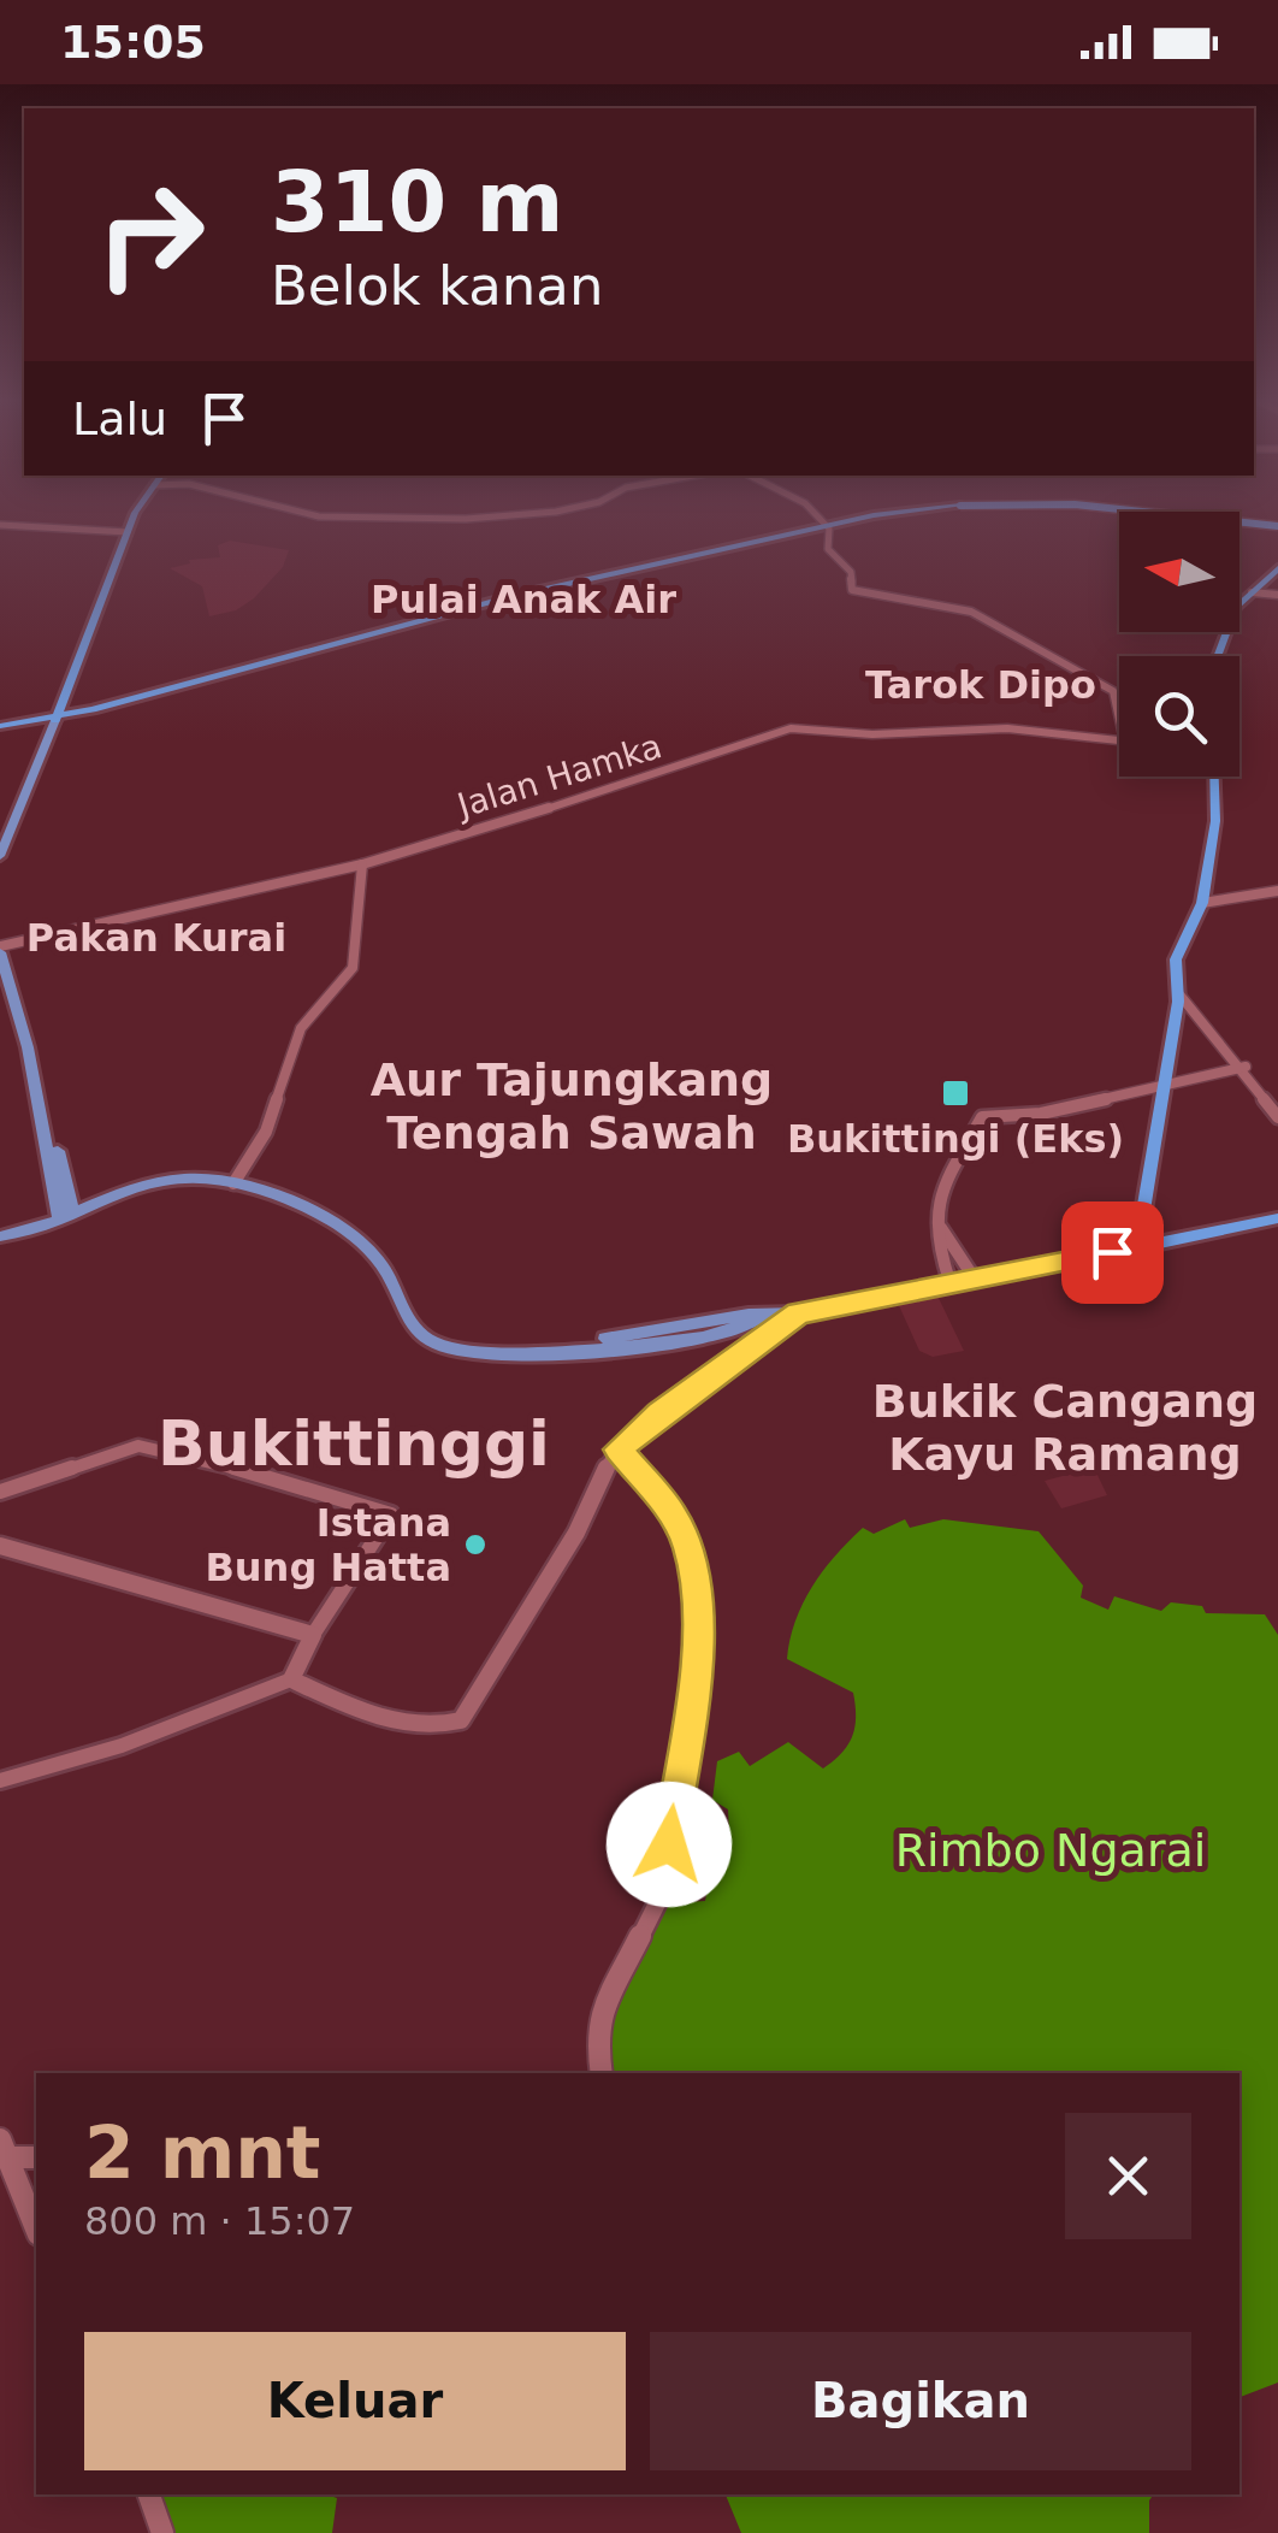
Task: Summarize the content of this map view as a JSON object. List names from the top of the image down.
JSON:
{
  "streets": {
    "street": ["Jalan Hamka"]
  },
  "districts": [
    "Pulai Anak Air",
    "Tarok Dipo",
    "Pakan Kurai",
    "Aur Tajungkang Tengah Sawah",
    "Bukik Cangang Kayu Ramang",
    "Bukittinggi"
  ],
  "parks": ["Rimbo Ngarai"],
  "places": {
    "transit": ["Bukittingi (Eks)"],
    "other": ["Istana Bung Hatta"]
  },
  "north": "left",
  "page": {
    "status": "15:05",
    "turn": ["310 m", "Belok kanan"],
    "then": "Lalu",
    "heading": ["2 mnt", "800 m · 15:07"],
    "buttons": ["Keluar", "Bagikan"]
  }
}
